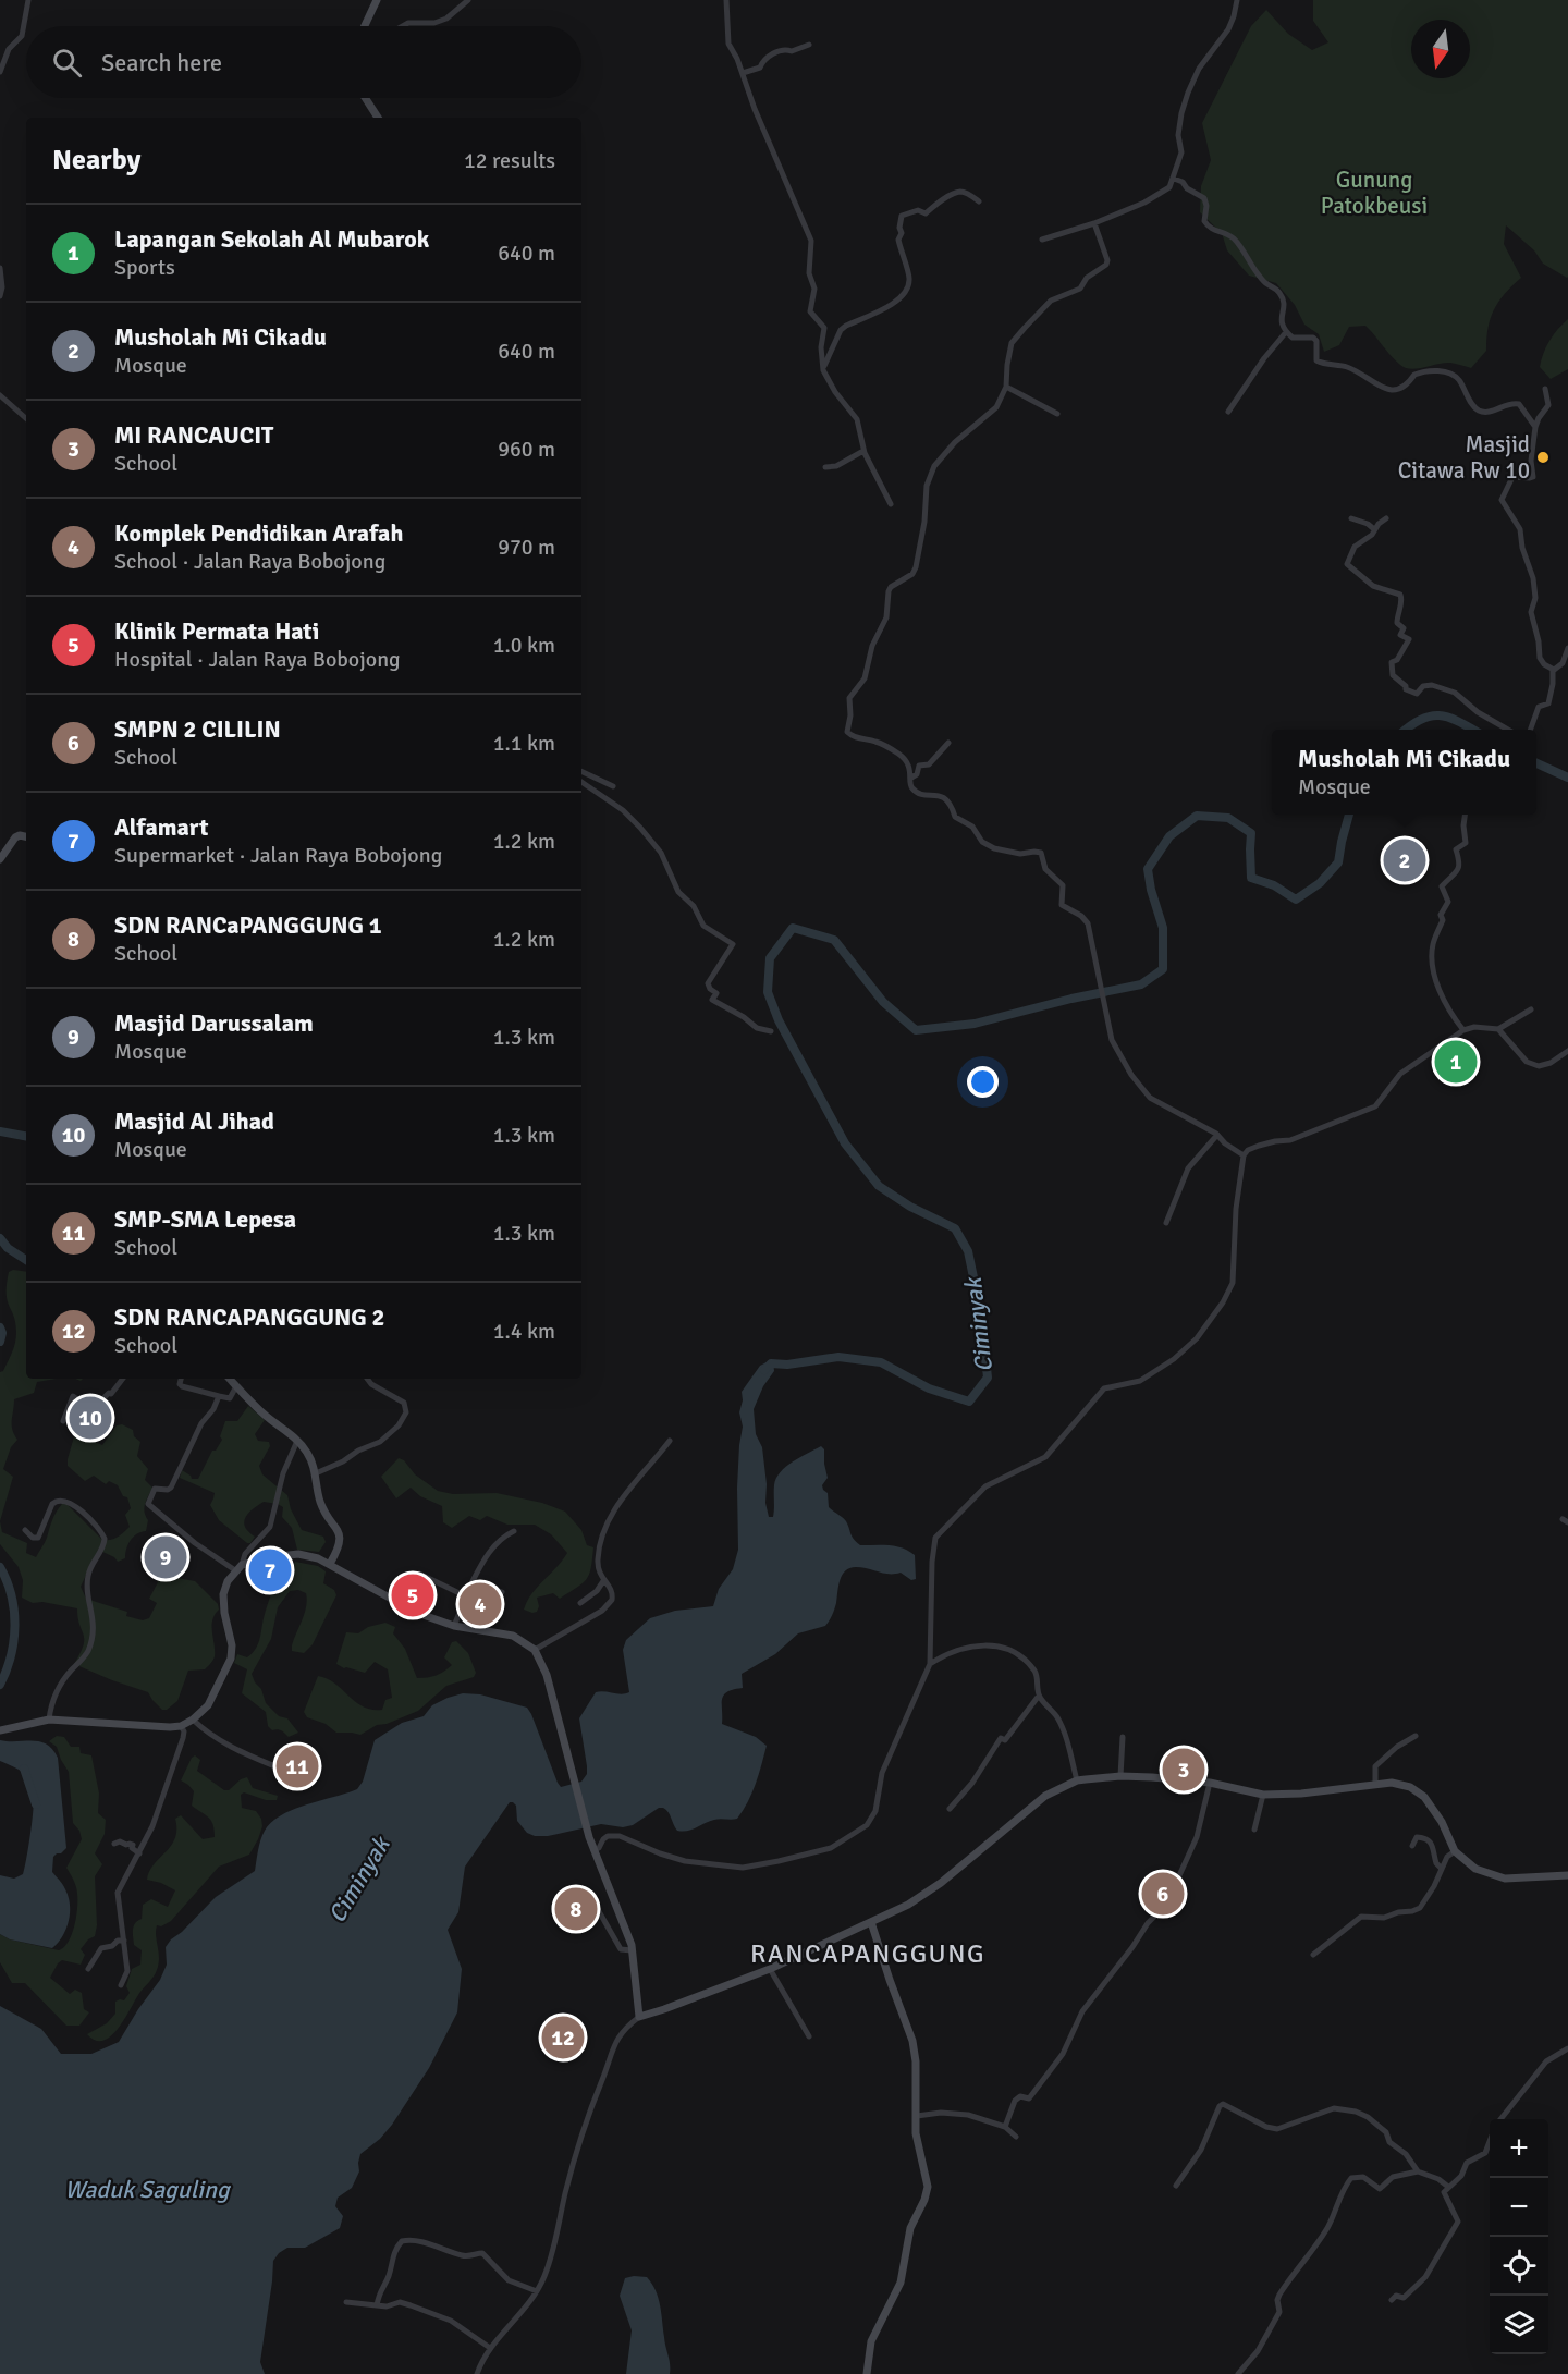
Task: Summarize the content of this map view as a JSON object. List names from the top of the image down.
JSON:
{
  "districts": ["RANCAPANGGUNG"],
  "water": ["Ciminyak", "Waduk Saguling"],
  "parks": ["Gunung Patokbeusi"],
  "places": ["Masjid Citawa Rw 10"],
  "north": "bottom",
  "page": {
    "search": "Search here",
    "heading": ["Nearby", "12 results"],
    "list": [
      {
        "mark": "1",
        "name": "Lapangan Sekolah Al Mubarok",
        "note": "Sports",
        "value": "640 m"
      },
      {
        "mark": "2",
        "name": "Musholah Mi Cikadu",
        "note": "Mosque",
        "value": "640 m"
      },
      {
        "mark": "3",
        "name": "MI RANCAUCIT",
        "note": "School",
        "value": "960 m"
      },
      {
        "mark": "4",
        "name": "Komplek Pendidikan Arafah",
        "note": "School · Jalan Raya Bobojong",
        "value": "970 m"
      },
      {
        "mark": "5",
        "name": "Klinik Permata Hati",
        "note": "Hospital · Jalan Raya Bobojong",
        "value": "1.0 km"
      },
      {
        "mark": "6",
        "name": "SMPN 2 CILILIN",
        "note": "School",
        "value": "1.1 km"
      },
      {
        "mark": "7",
        "name": "Alfamart",
        "note": "Supermarket · Jalan Raya Bobojong",
        "value": "1.2 km"
      },
      {
        "mark": "8",
        "name": "SDN RANCaPANGGUNG 1",
        "note": "School",
        "value": "1.2 km"
      },
      {
        "mark": "9",
        "name": "Masjid Darussalam",
        "note": "Mosque",
        "value": "1.3 km"
      },
      {
        "mark": "10",
        "name": "Masjid Al Jihad",
        "note": "Mosque",
        "value": "1.3 km"
      },
      {
        "mark": "11",
        "name": "SMP-SMA Lepesa",
        "note": "School",
        "value": "1.3 km"
      },
      {
        "mark": "12",
        "name": "SDN RANCAPANGGUNG 2",
        "note": "School",
        "value": "1.4 km"
      }
    ],
    "popup": ["Musholah Mi Cikadu", "Mosque"],
    "pins": [
      "2",
      "1",
      "10",
      "9",
      "7",
      "5",
      "4",
      "11",
      "3",
      "6",
      "8",
      "12"
    ],
    "map_buttons": ["+", "−"]
  }
}
